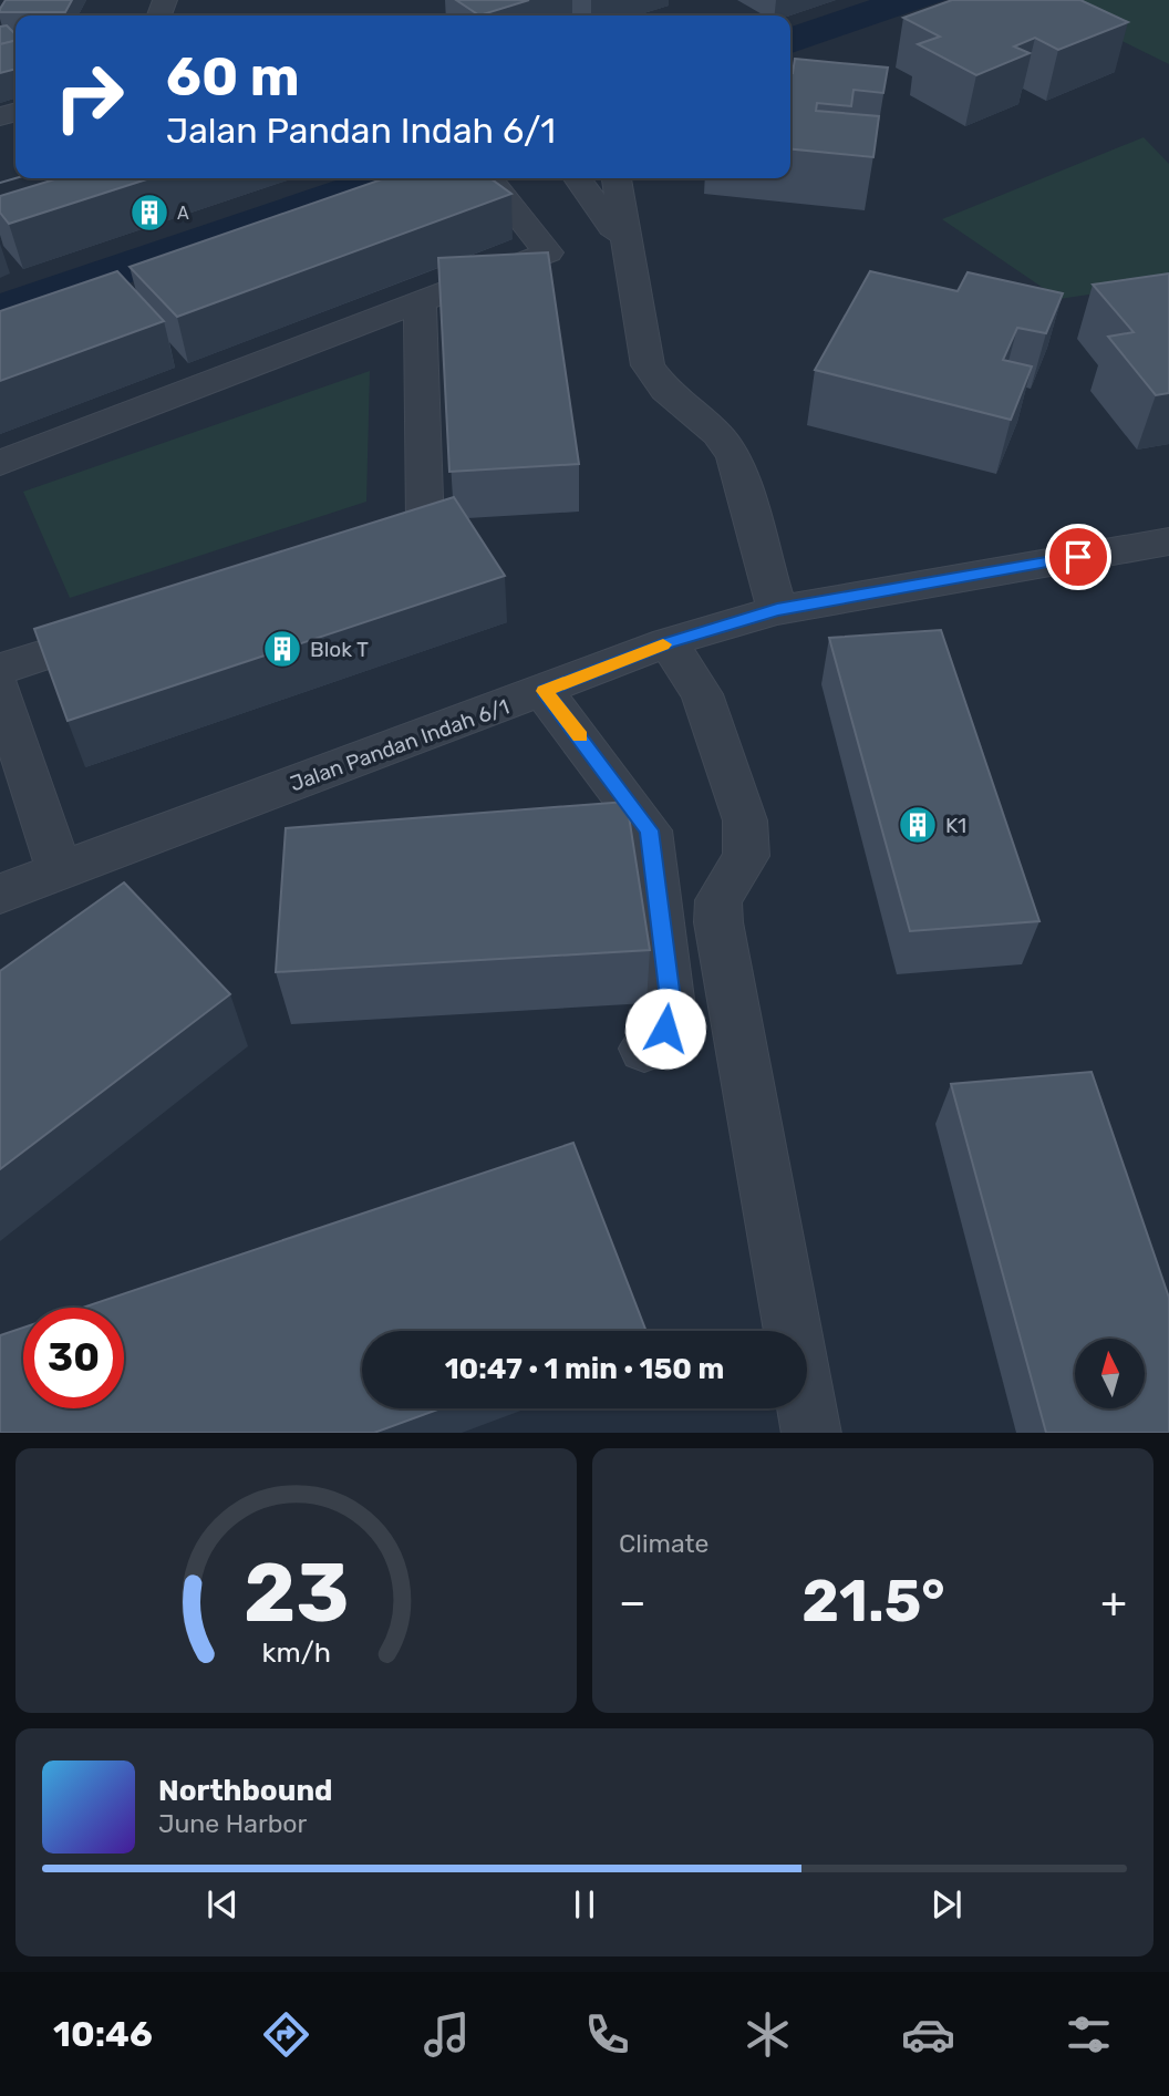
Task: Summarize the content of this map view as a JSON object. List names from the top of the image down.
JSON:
{
  "streets": {
    "street": ["Jalan Pandan Indah 6/1"]
  },
  "places": {
    "building": ["A", "Blok T", "K1"]
  },
  "north": "top",
  "page": {
    "turn": ["60 m", "Jalan Pandan Indah 6/1"],
    "limit": "30",
    "trip": "10:47 · 1 min · 150 m",
    "tile": "Climate",
    "heat": ["−", "21.5°", "+"],
    "song": ["Northbound", "June Harbor"],
    "tabs": "10:46",
    "gauge": ["23", "km/h"]
  }
}
